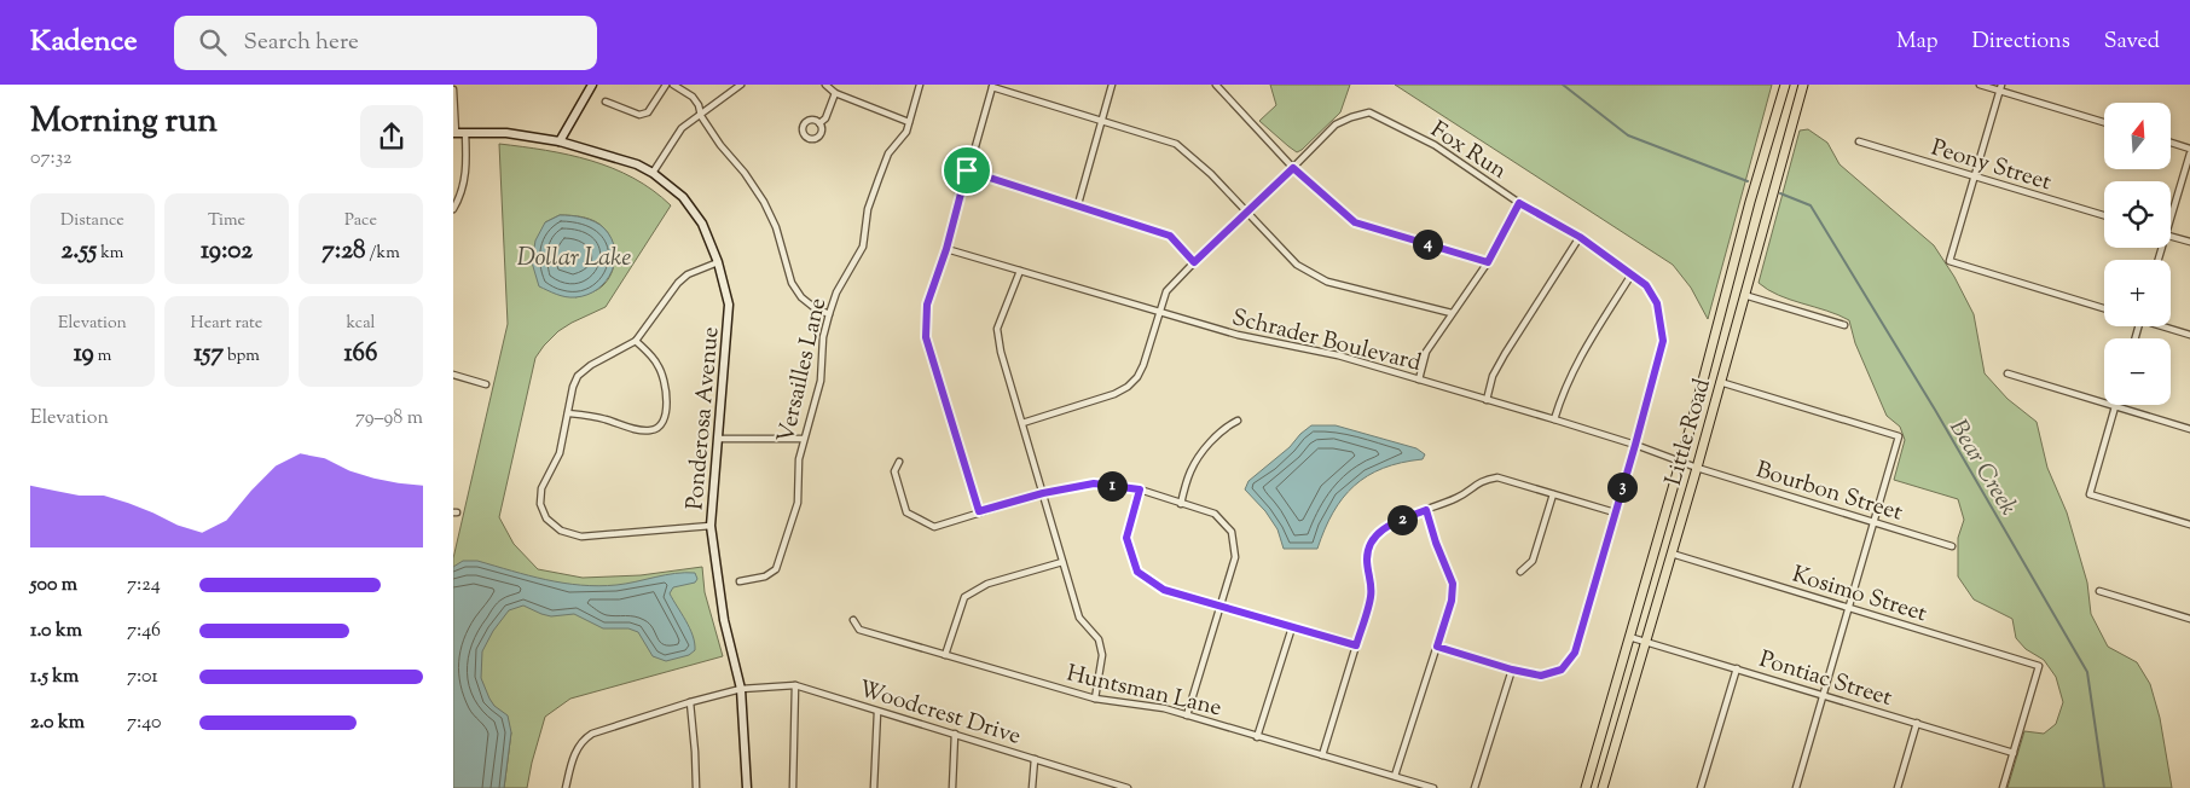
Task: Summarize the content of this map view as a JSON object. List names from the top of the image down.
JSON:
{
  "streets": {
    "main road": ["Little Road"],
    "street": [
      "Fox Run",
      "Peony Street",
      "Schrader Boulevard",
      "Versailles Lane",
      "Ponderosa Avenue",
      "Bourbon Street",
      "Kosimo Street",
      "Pontiac Street",
      "Huntsman Lane",
      "Woodcrest Drive"
    ]
  },
  "crossings": [
    ["Fox Run", "Schrader Boulevard"],
    ["Schrader Boulevard", "Little Road"],
    ["Schrader Boulevard", "Bourbon Street"],
    ["Versailles Lane", "Ponderosa Avenue"],
    ["Ponderosa Avenue", "Woodcrest Drive"],
    ["Little Road", "Bourbon Street"],
    ["Little Road", "Kosimo Street"],
    ["Little Road", "Pontiac Street"],
    ["Kosimo Street", "Pontiac Street"]
  ],
  "water": ["Dollar Lake", "Bear Creek"],
  "north": "top",
  "page": {
    "header": "Kadence",
    "search": "Search here",
    "nav": ["Map", "Directions", "Saved"],
    "heading": ["Morning run", "07:32"],
    "map_buttons": ["+", "−"],
    "stats": [
      ["Distance", "2.55 km"],
      ["Time", "19:02"],
      ["Pace", "7:28 /km"],
      ["Elevation", "19 m"],
      ["Heart rate", "157 bpm"],
      ["kcal", "166"]
    ],
    "pins": [
      "4",
      "1",
      "3",
      "2"
    ],
    "chart": ["Elevation", "79–98 m"],
    "list": [
      {
        "name": "500 m",
        "note": "7:24"
      },
      {
        "name": "1.0 km",
        "note": "7:46"
      },
      {
        "name": "1.5 km",
        "note": "7:01"
      },
      {
        "name": "2.0 km",
        "note": "7:40"
      }
    ]
  }
}
